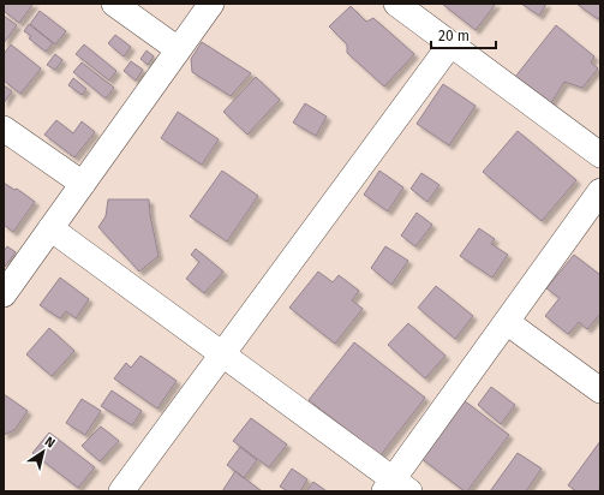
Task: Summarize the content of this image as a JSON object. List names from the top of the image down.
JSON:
{
  "scale_bar": "20 m",
  "north": "top right"
}
